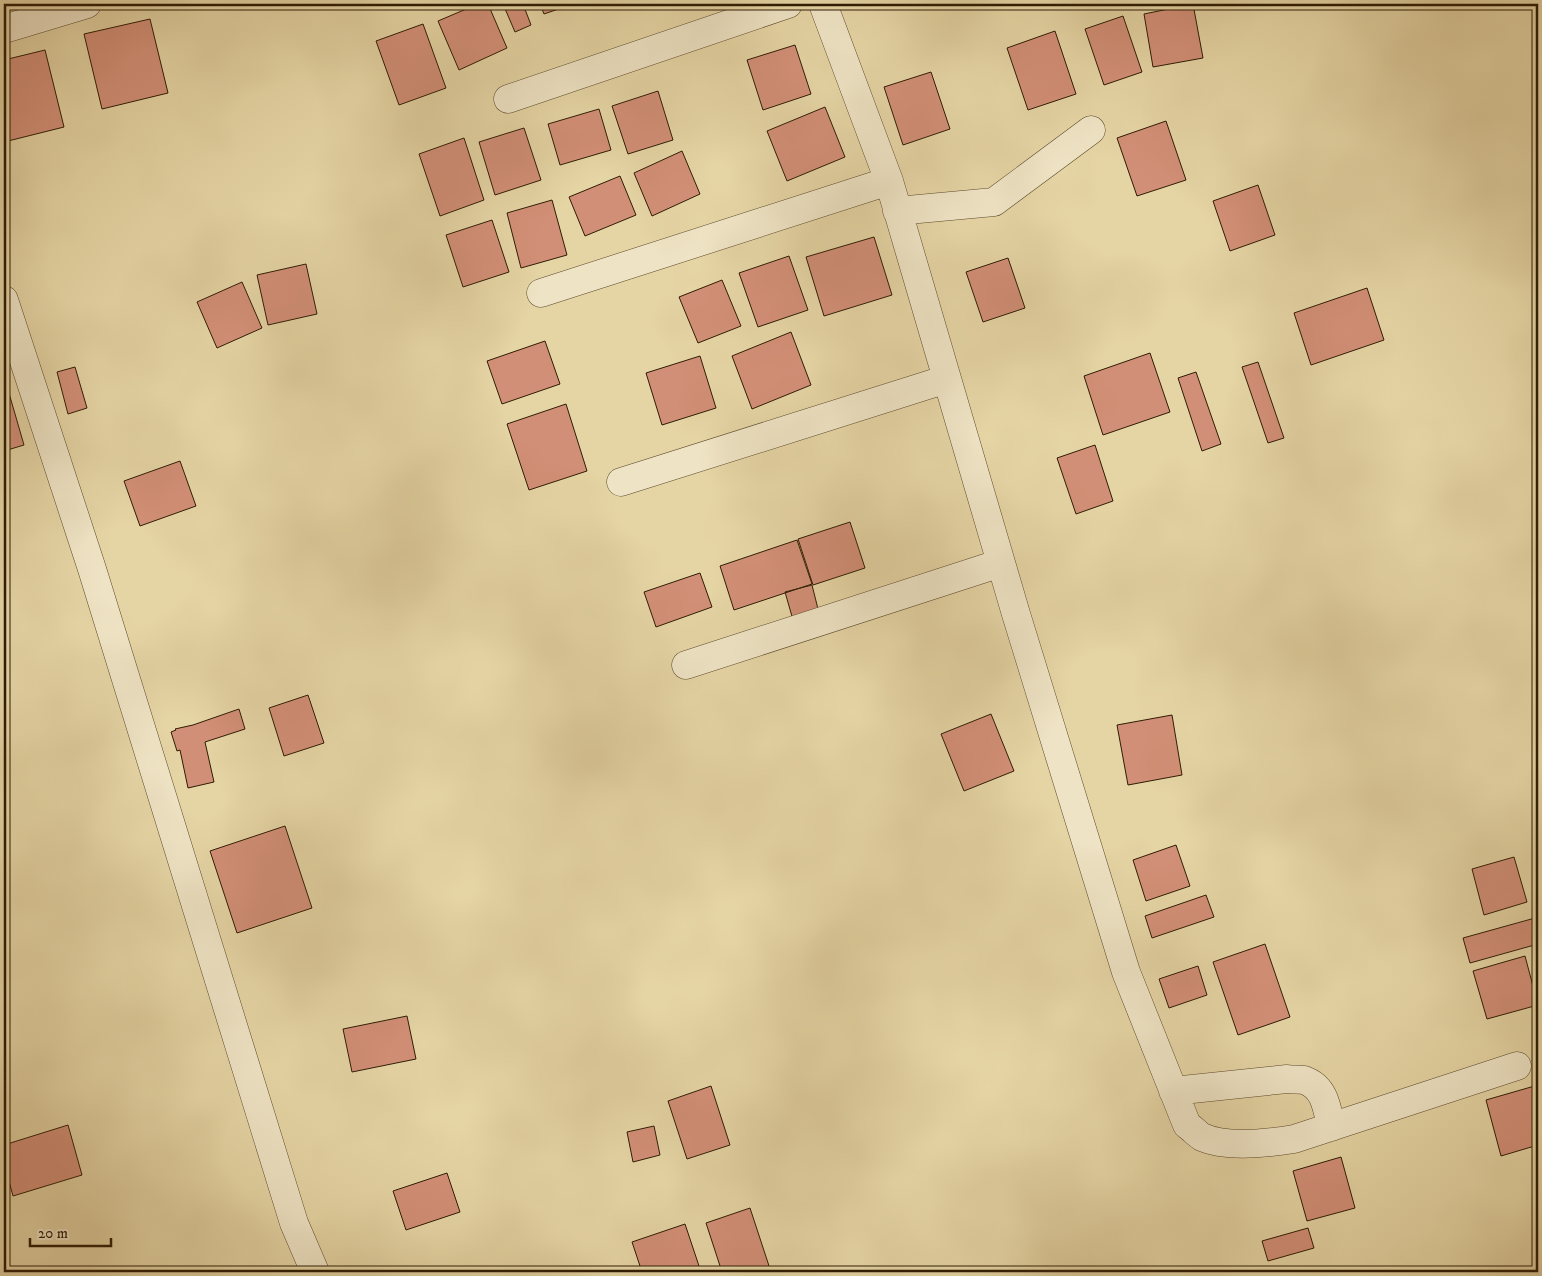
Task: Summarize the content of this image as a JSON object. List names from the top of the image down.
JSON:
{
  "scale_bar": "20 m"
}
